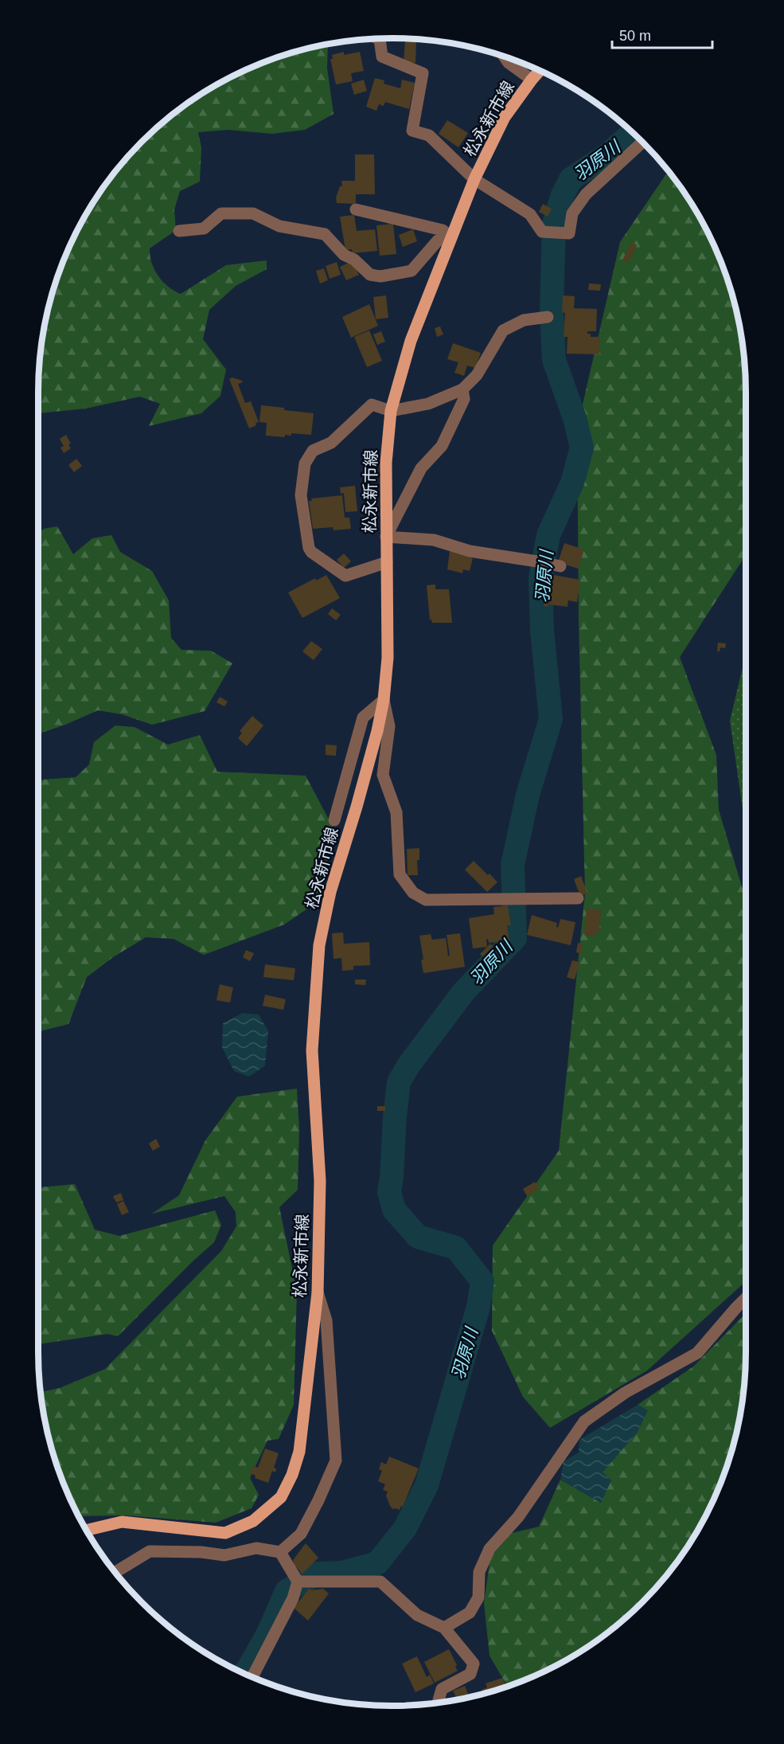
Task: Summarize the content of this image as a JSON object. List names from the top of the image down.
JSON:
{
  "streets": {
    "main road": ["松永新市線"]
  },
  "water": ["羽原川"],
  "scale_bar": "50 m"
}
